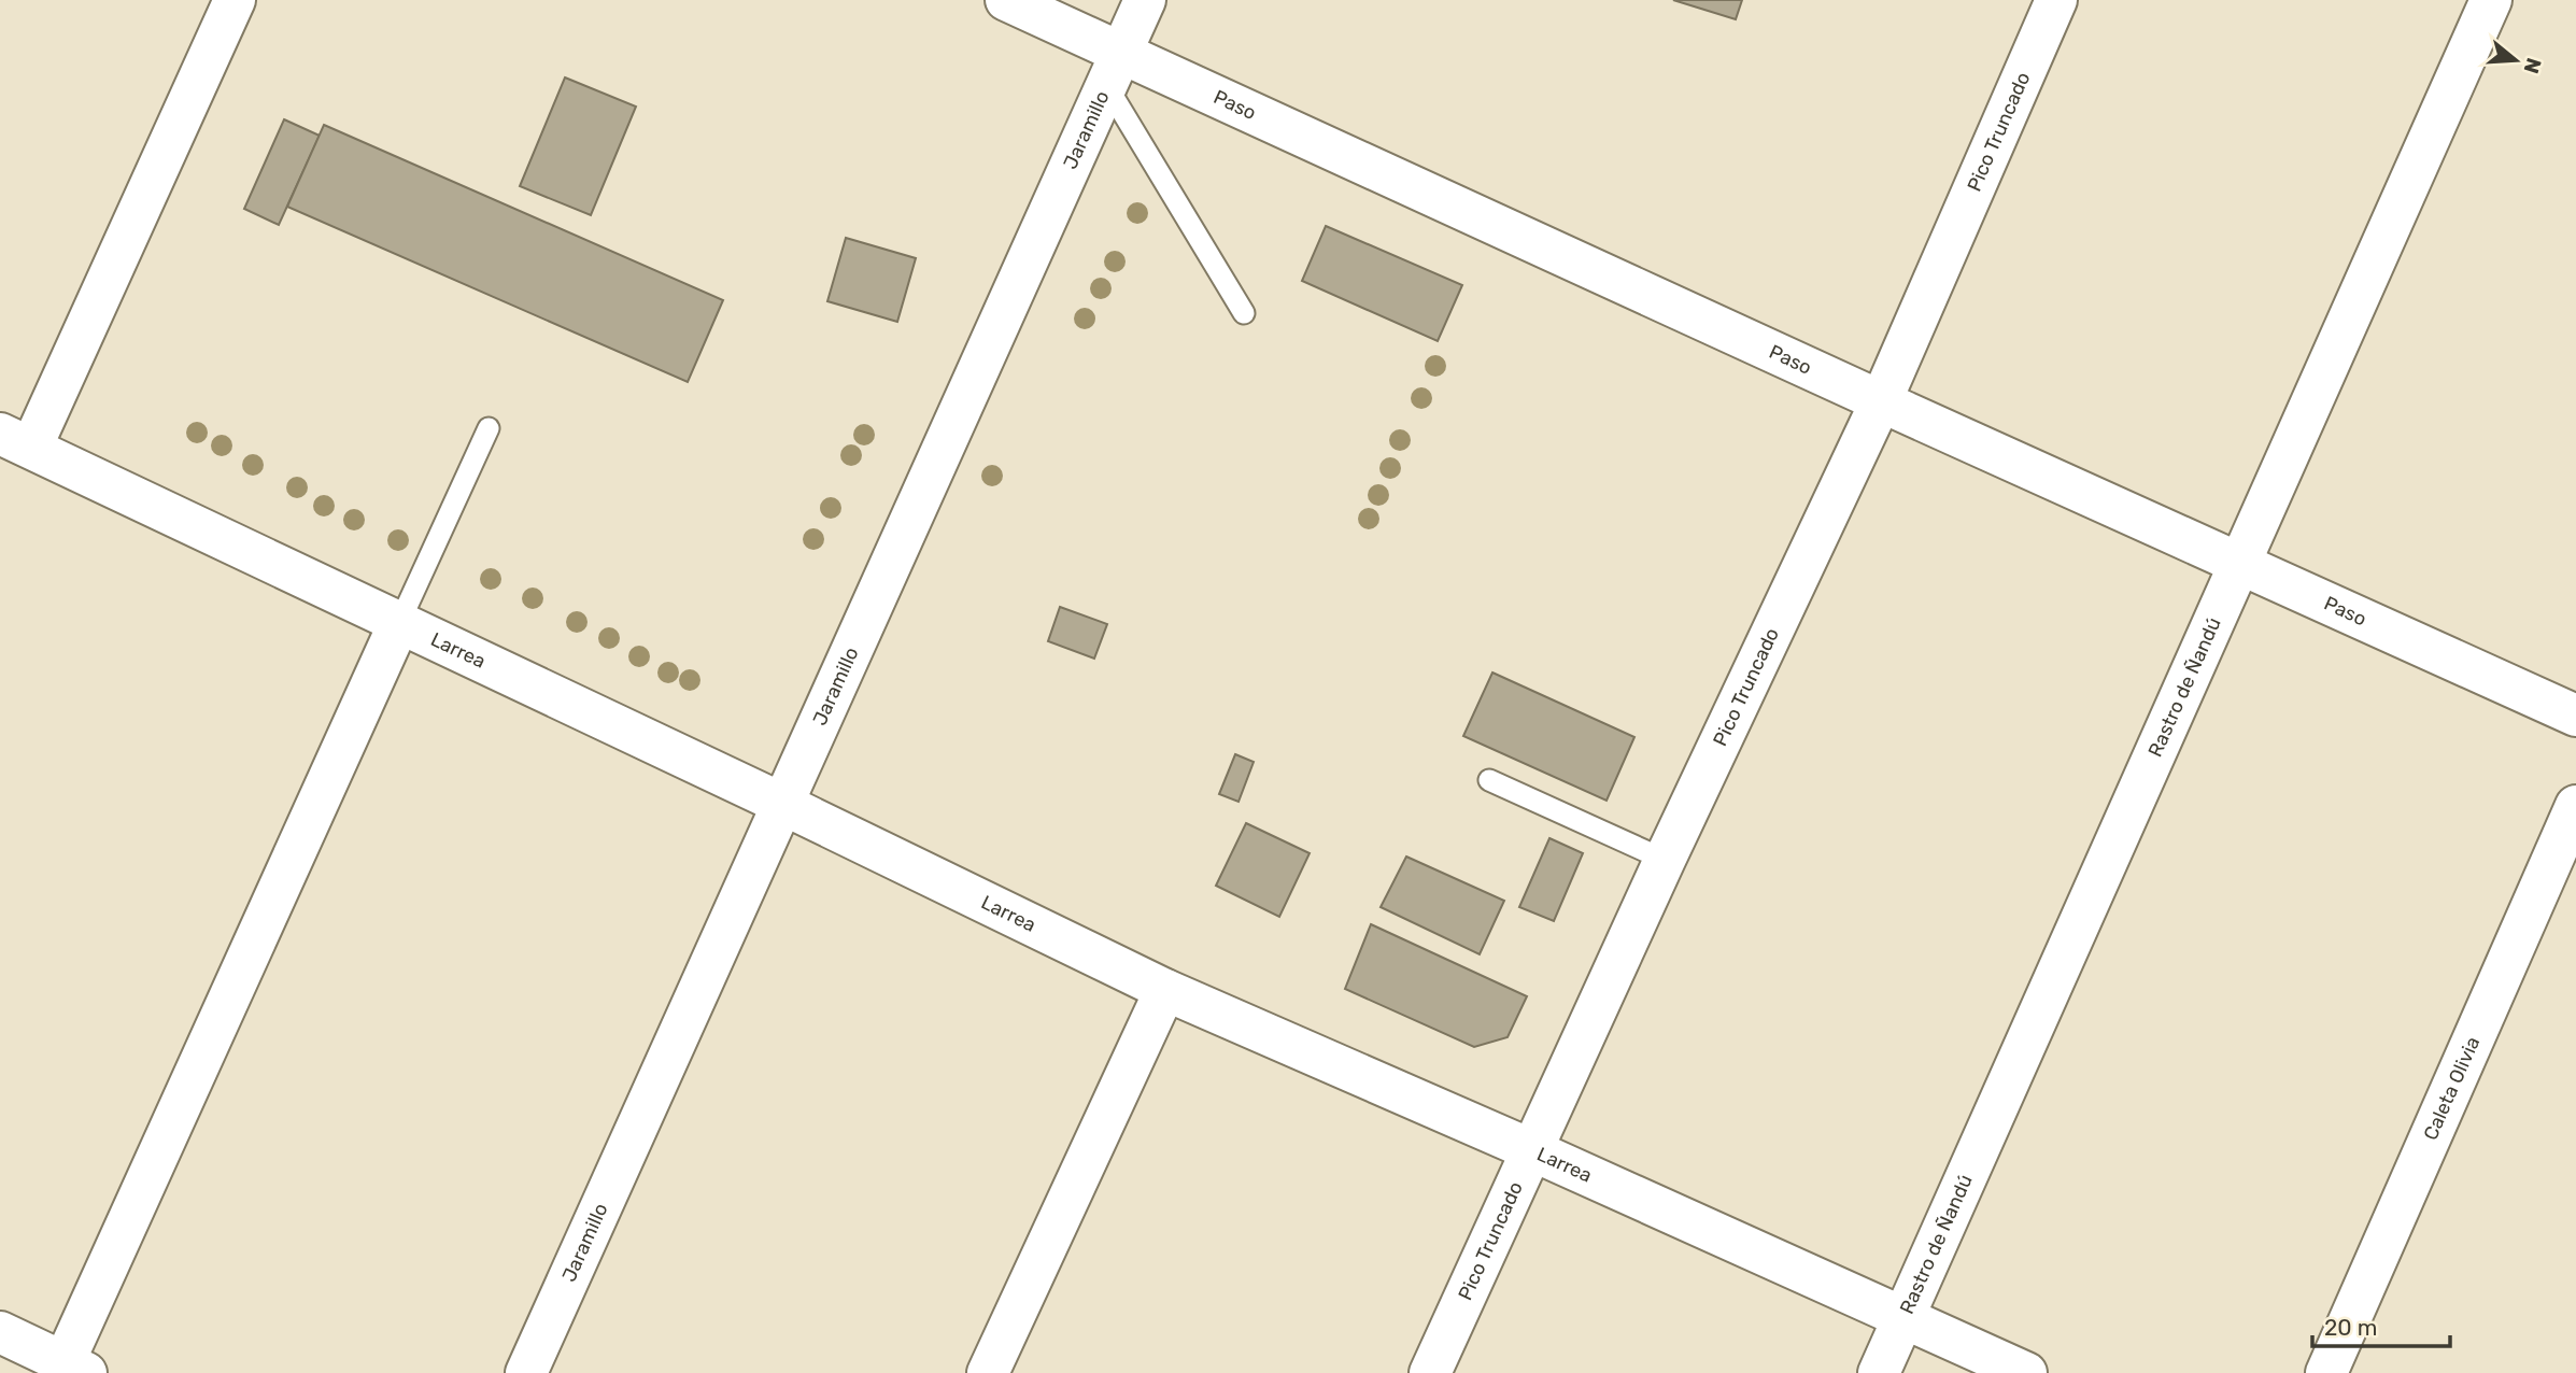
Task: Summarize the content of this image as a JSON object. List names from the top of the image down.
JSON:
{
  "streets": {
    "street": [
      "Paso",
      "Jaramillo",
      "Pico Truncado",
      "Larrea",
      "Rastro de Ñandú",
      "Caleta Olivia"
    ]
  },
  "crossings": [
    ["Paso", "Jaramillo"],
    ["Paso", "Pico Truncado"],
    ["Paso", "Rastro de Ñandú"],
    ["Jaramillo", "Larrea"],
    ["Pico Truncado", "Larrea"],
    ["Larrea", "Rastro de Ñandú"]
  ],
  "scale_bar": "20 m",
  "north": "right"
}
